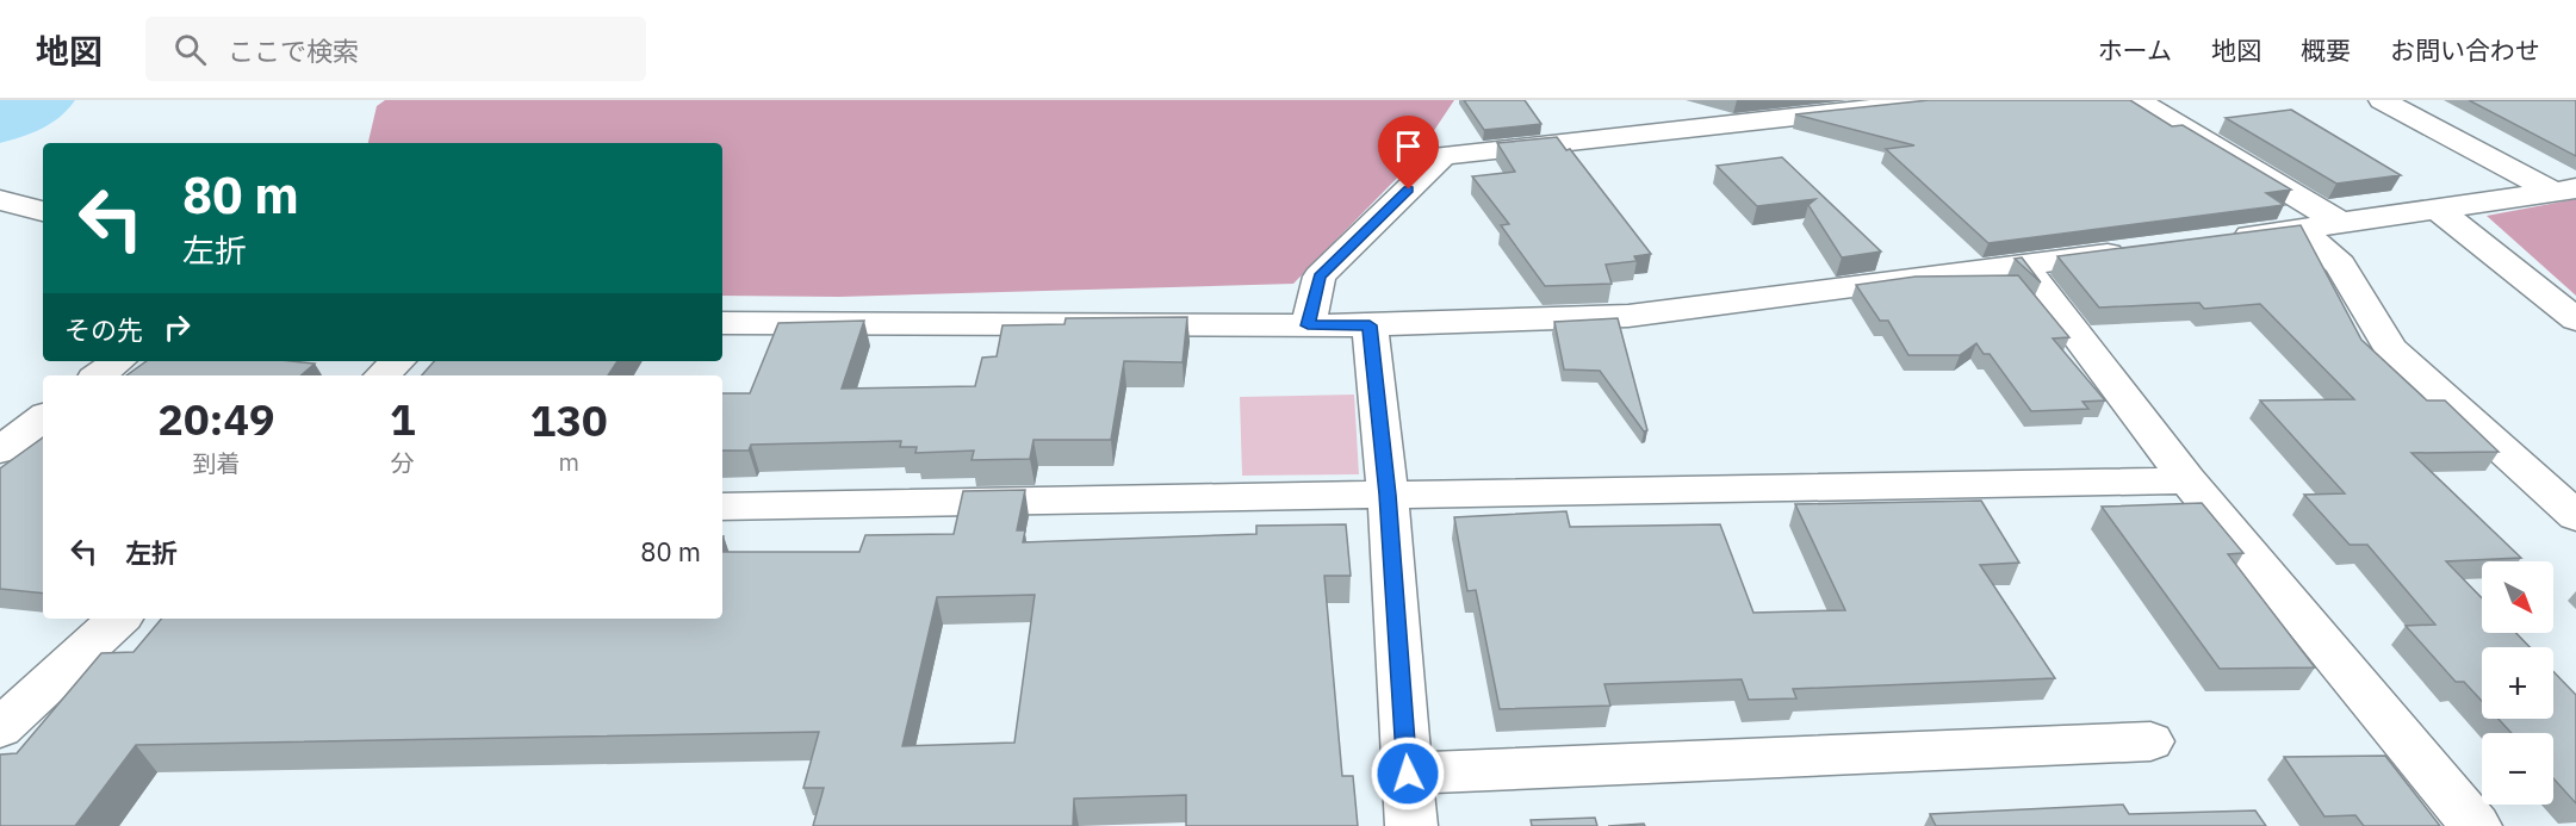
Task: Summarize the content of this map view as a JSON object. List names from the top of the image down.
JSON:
{
  "north": "bottom right",
  "page": {
    "header": "地図",
    "search": "ここで検索",
    "nav": [
      "ホーム",
      "地図",
      "概要",
      "お問い合わせ"
    ],
    "turn": ["80 m", "左折"],
    "then": "その先",
    "eta": [
      "20:49",
      "到着",
      "1",
      "分",
      "130",
      "m"
    ],
    "list": [
      {
        "name": "左折",
        "value": "80 m"
      }
    ],
    "map_buttons": ["+", "−"]
  }
}
